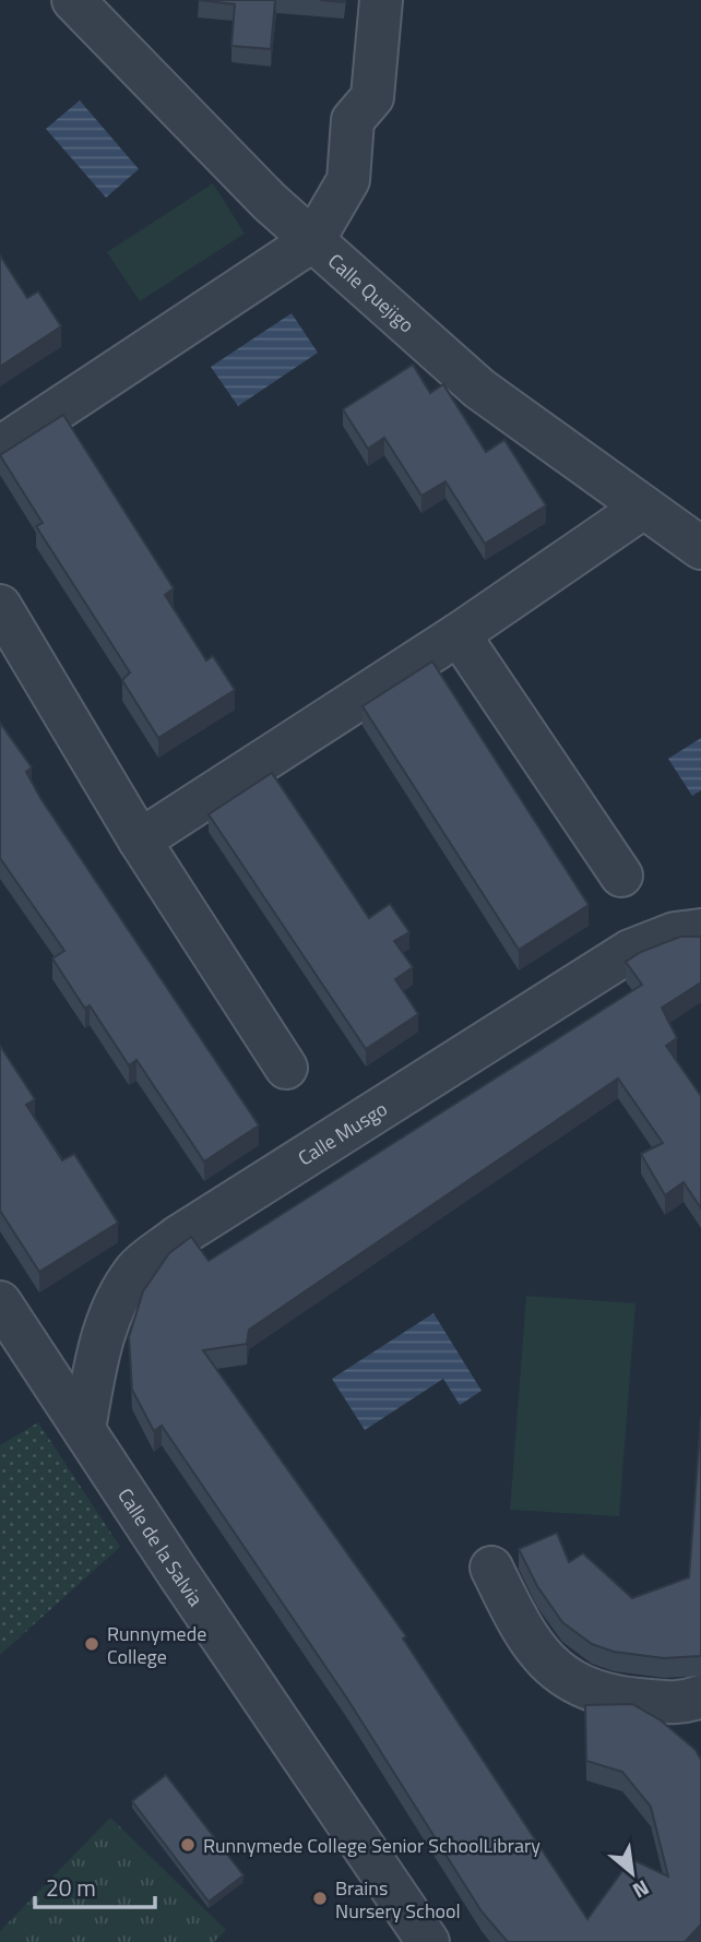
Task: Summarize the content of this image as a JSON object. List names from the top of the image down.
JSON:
{
  "streets": {
    "street": ["Calle Quejigo", "Calle Musgo", "Calle de la Salvia"]
  },
  "crossings": [
    ["Calle Musgo", "Calle de la Salvia"]
  ],
  "places": ["Runnymede College", "Runnymede College Senior SchoolLibrary", "Brains Nursery School"],
  "scale_bar": "20 m",
  "north": "bottom right"
}
